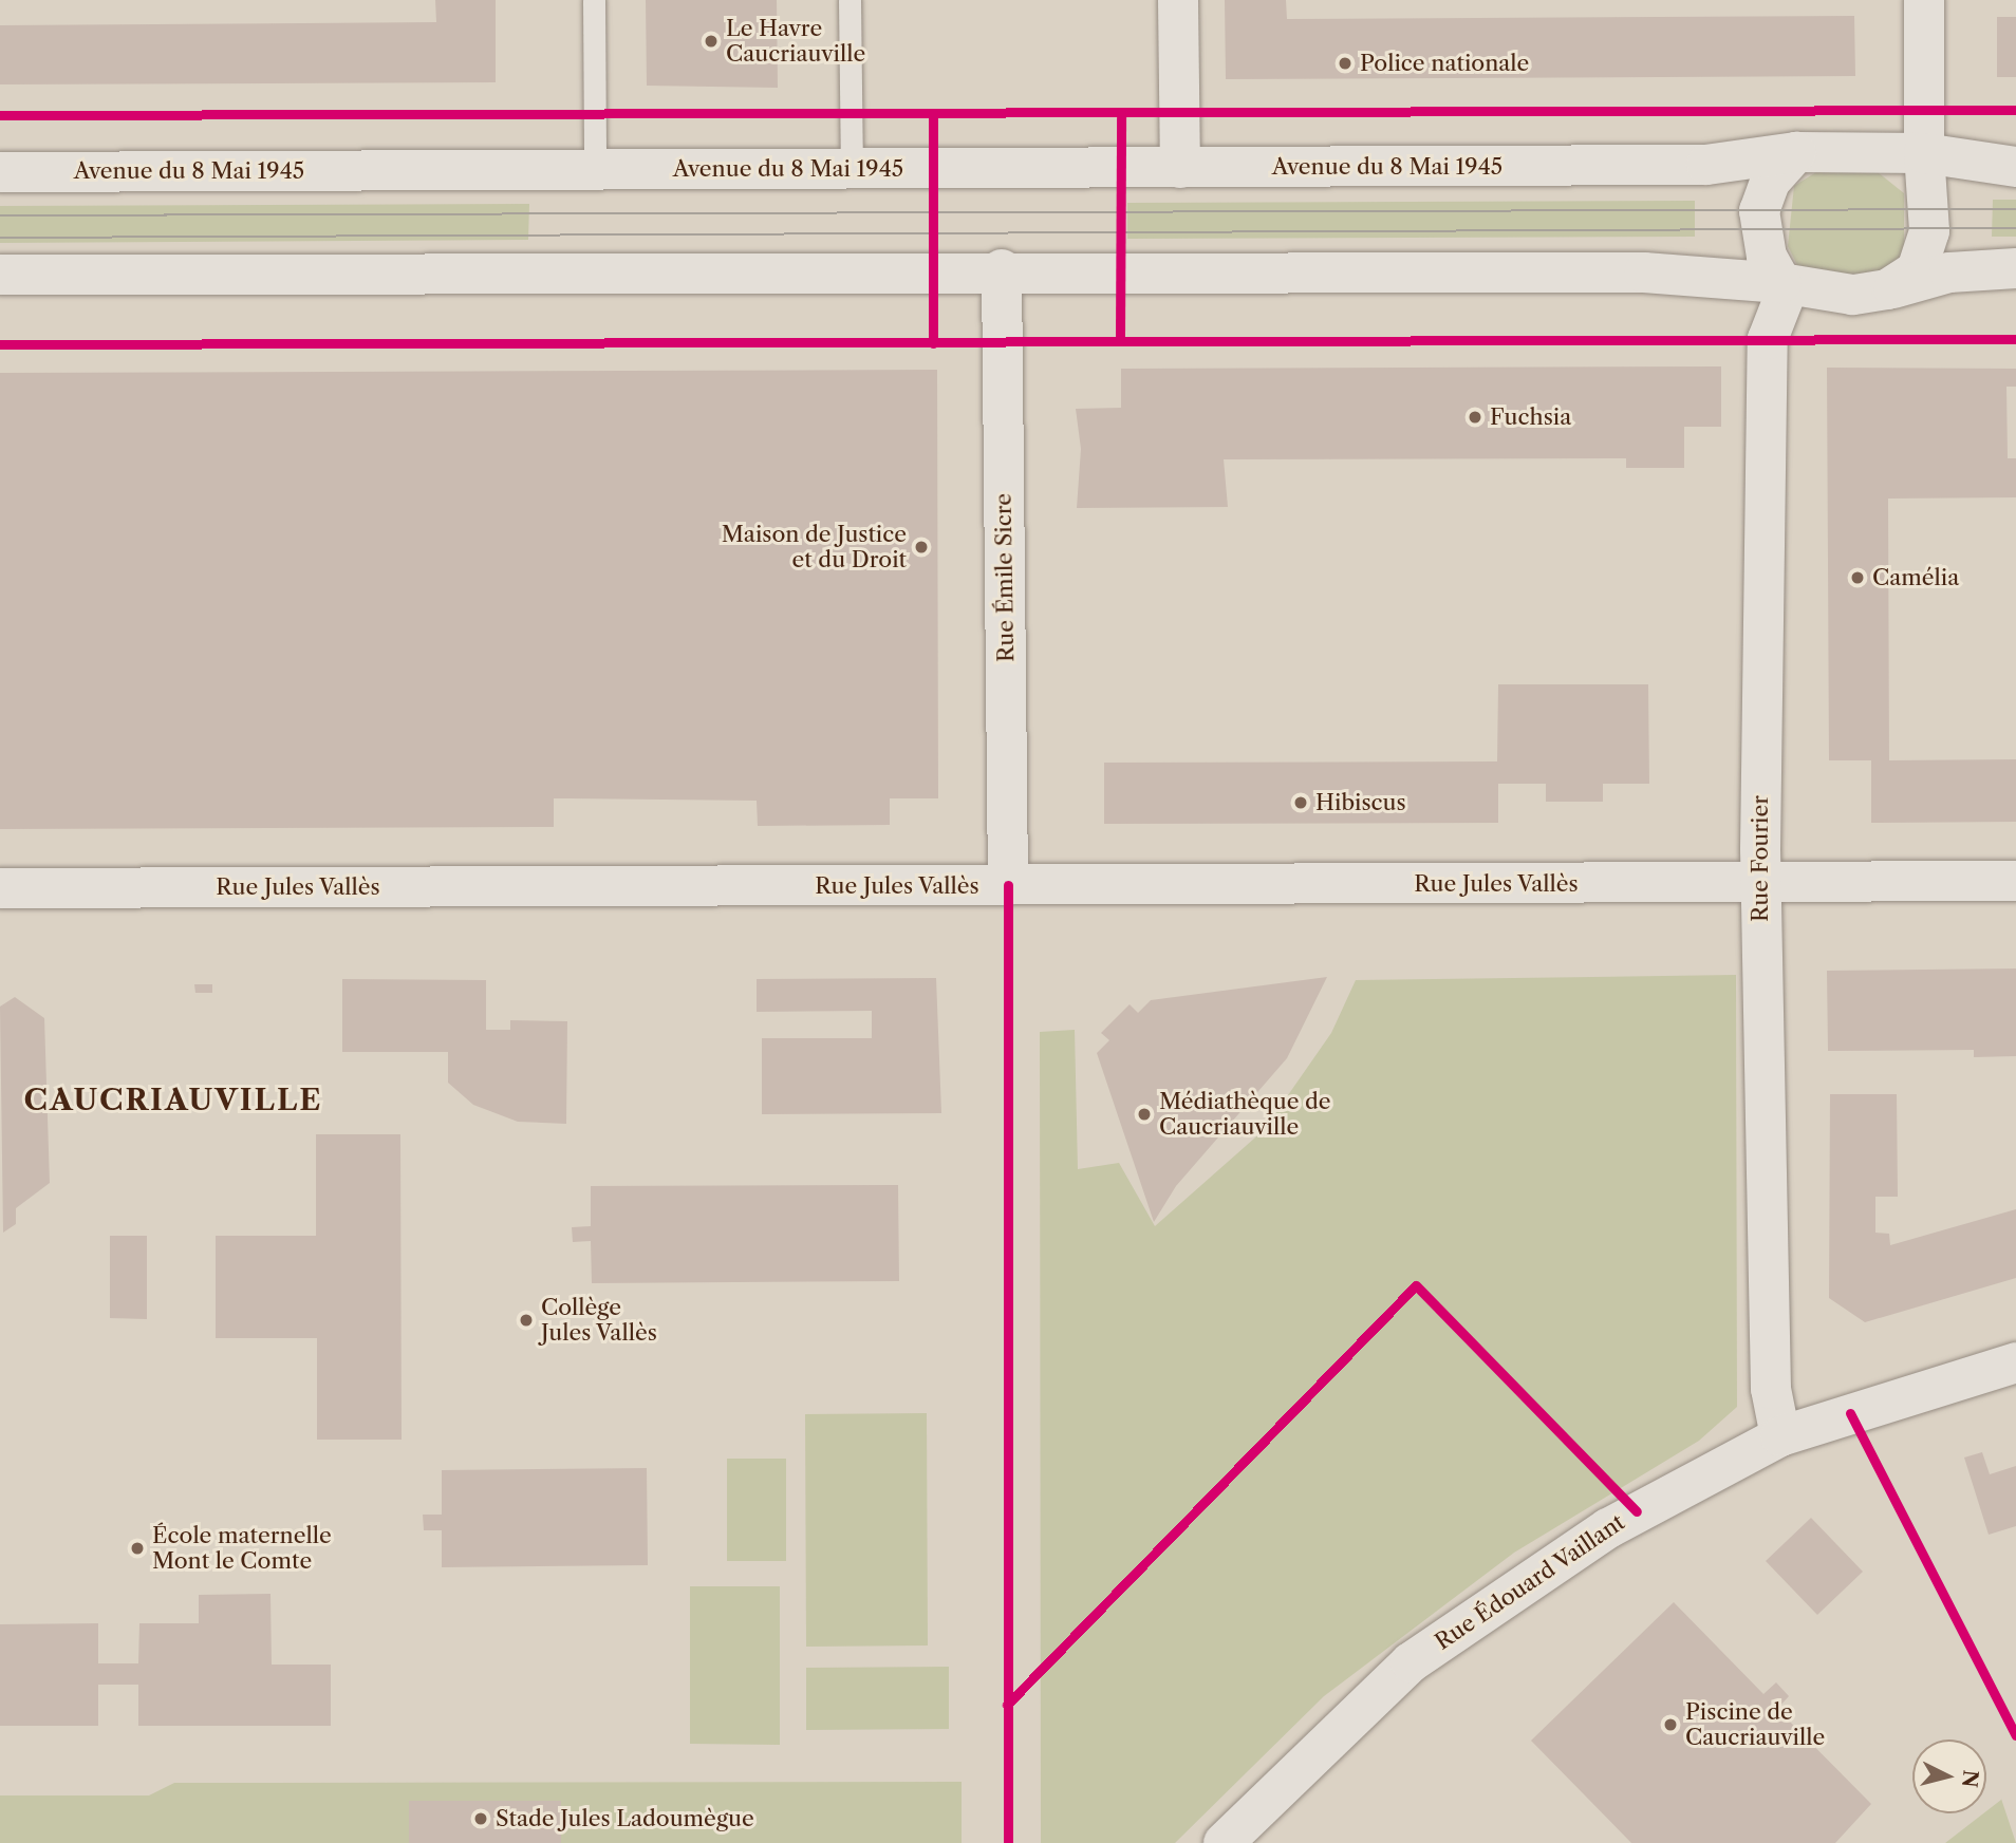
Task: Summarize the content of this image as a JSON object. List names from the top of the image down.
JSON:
{
  "streets": {
    "street": [
      "Avenue du 8 Mai 1945",
      "Rue Émile Sicre",
      "Rue Fourier",
      "Rue Jules Vallès",
      "Rue Édouard Vaillant"
    ]
  },
  "crossings": [
    ["Avenue du 8 Mai 1945", "Rue Fourier"],
    ["Rue Émile Sicre", "Rue Jules Vallès"],
    ["Rue Fourier", "Rue Jules Vallès"],
    ["Rue Fourier", "Rue Édouard Vaillant"]
  ],
  "districts": ["CAUCRIAUVILLE"],
  "places": [
    "Le Havre Caucriauville",
    "Police nationale",
    "Fuchsia",
    "Maison de Justice et du Droit",
    "Camélia",
    "Hibiscus",
    "Médiathèque de Caucriauville",
    "Collège Jules Vallès",
    "École maternelle Mont le Comte",
    "Piscine de Caucriauville",
    "Stade Jules Ladoumègue"
  ],
  "north": "right"
}
